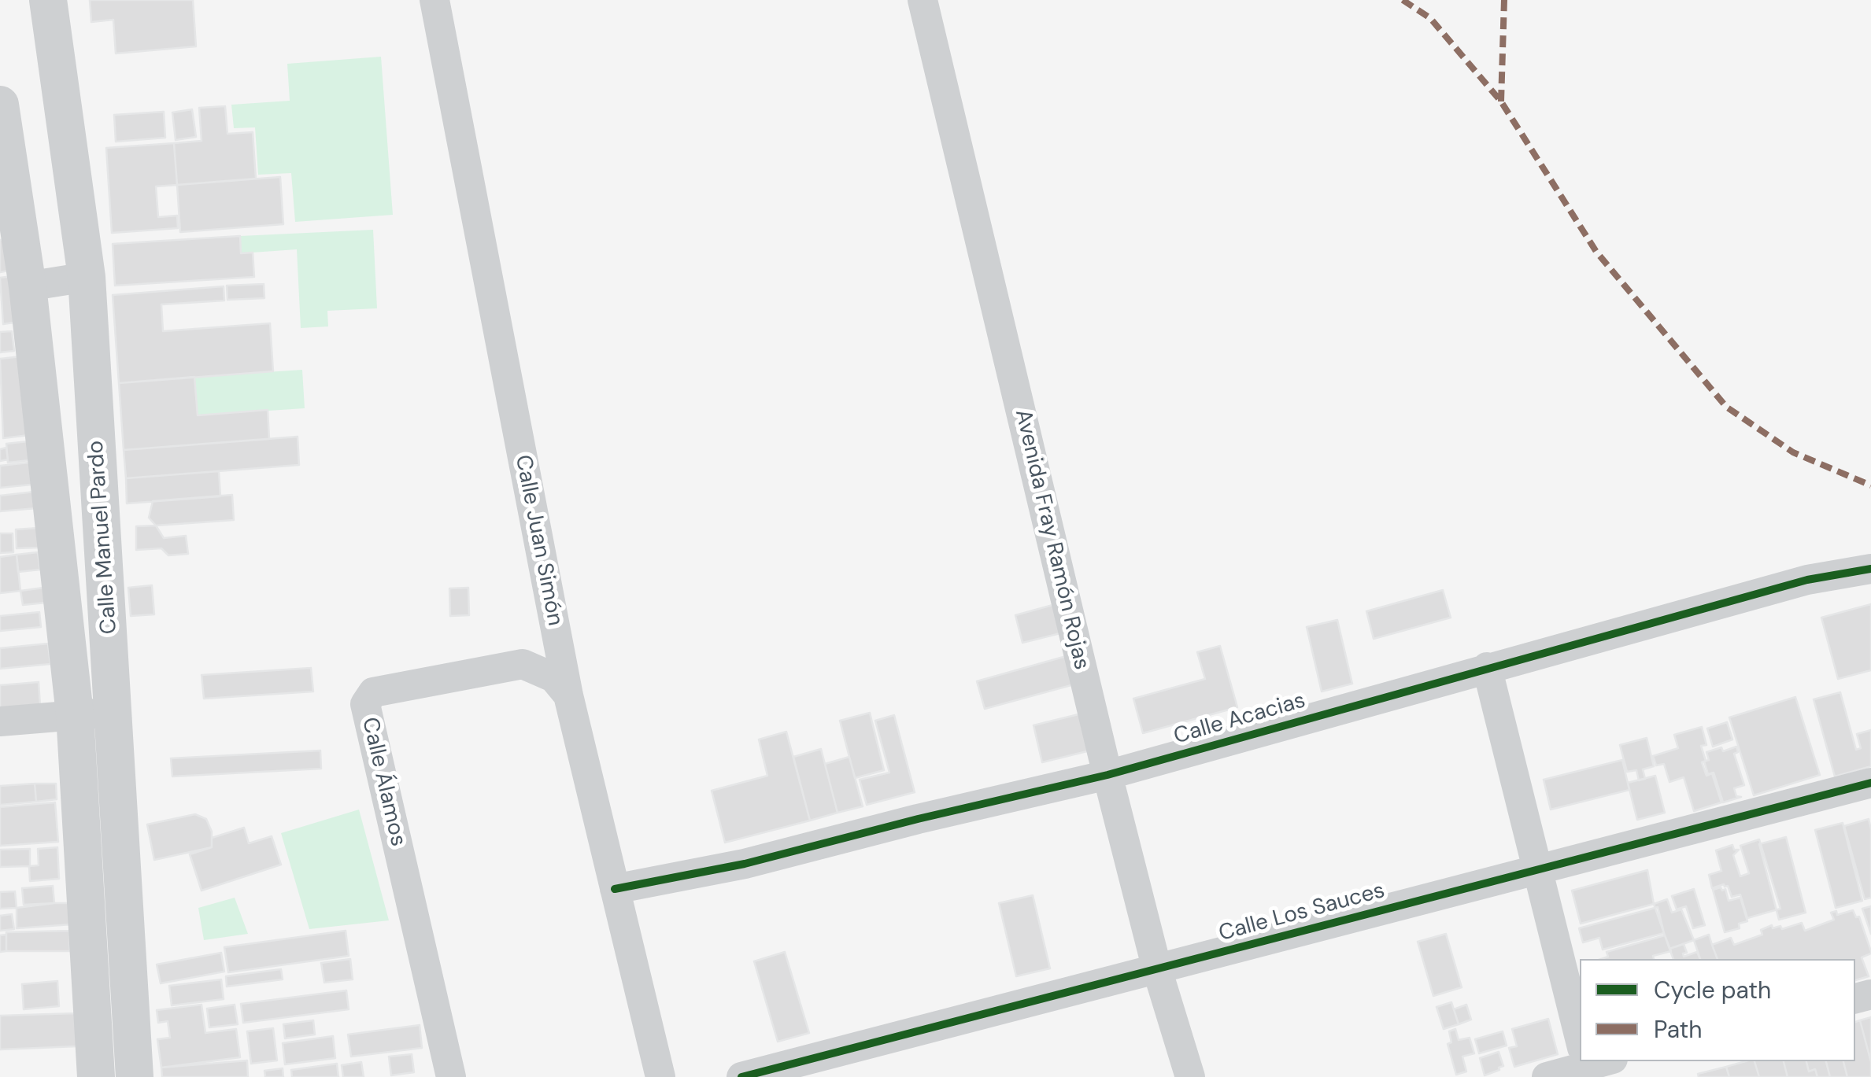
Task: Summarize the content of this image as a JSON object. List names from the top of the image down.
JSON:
{
  "streets": {
    "street": [
      "Calle Manuel Pardo",
      "Avenida Fray Ramón Rojas",
      "Calle Juan Simón",
      "Calle Acacias",
      "Calle Álamos",
      "Calle Los Sauces"
    ]
  },
  "crossings": [
    ["Avenida Fray Ramón Rojas", "Calle Acacias"],
    ["Avenida Fray Ramón Rojas", "Calle Los Sauces"],
    ["Calle Juan Simón", "Calle Acacias"],
    ["Calle Juan Simón", "Calle Álamos"]
  ],
  "legend": ["Cycle path", "Path"]
}
